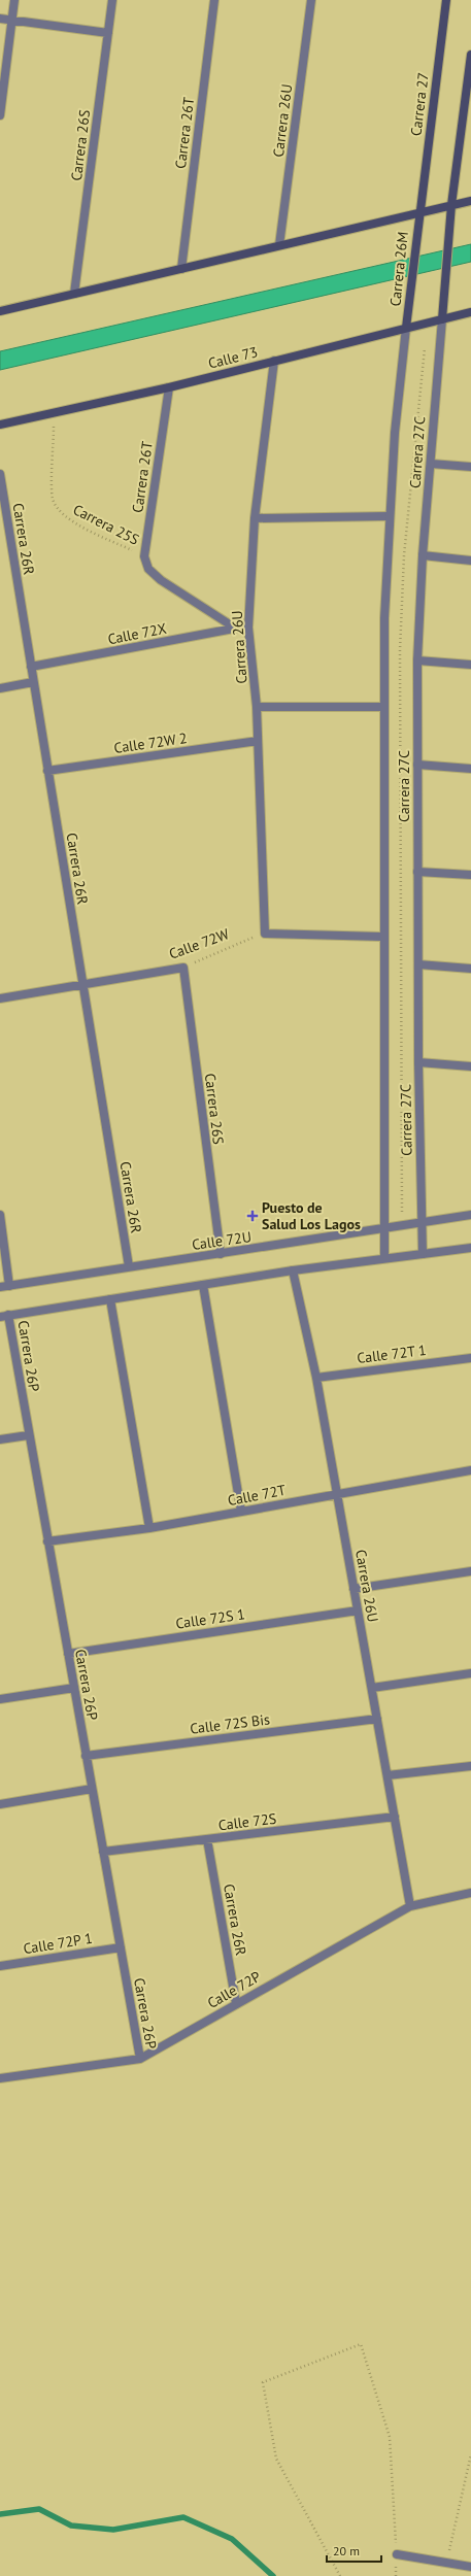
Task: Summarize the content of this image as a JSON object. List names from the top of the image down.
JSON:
{
  "streets": {
    "main road": ["Carrera 27", "Carrera 26M", "Calle 73"],
    "street": [
      "Carrera 26U",
      "Carrera 26T",
      "Carrera 26S",
      "Carrera 27C",
      "Carrera 26R",
      "Calle 72X",
      "Calle 72W 2",
      "Calle 72W",
      "Calle 72U",
      "Calle 72T 1",
      "Carrera 26P",
      "Calle 72T",
      "Calle 72S 1",
      "Calle 72S Bis",
      "Calle 72S",
      "Calle 72P 1",
      "Calle 72P"
    ],
    "path": ["Carrera 25S"]
  },
  "crossings": [
    ["Carrera 27", "Carrera 26M"],
    ["Carrera 26U", "Calle 73"],
    ["Carrera 26U", "Calle 72X"],
    ["Carrera 26U", "Calle 72W 2"],
    ["Carrera 26U", "Calle 72W"],
    ["Carrera 26U", "Calle 72T 1"],
    ["Carrera 26U", "Calle 72T"],
    ["Carrera 26U", "Calle 72S 1"],
    ["Carrera 26U", "Calle 72S Bis"],
    ["Carrera 26U", "Calle 72S"],
    ["Carrera 26U", "Calle 72P"],
    ["Carrera 26T", "Calle 73"],
    ["Carrera 26T", "Carrera 25S"],
    ["Carrera 26T", "Calle 72X"],
    ["Carrera 26S", "Calle 72W"],
    ["Carrera 26S", "Calle 72U"],
    ["Carrera 26M", "Calle 73"],
    ["Carrera 26M", "Carrera 27C"],
    ["Calle 73", "Carrera 27C"],
    ["Calle 73", "Carrera 25S"],
    ["Carrera 27C", "Calle 72U"],
    ["Carrera 26R", "Calle 72X"],
    ["Carrera 26R", "Calle 72W 2"],
    ["Carrera 26R", "Calle 72W"],
    ["Carrera 26R", "Calle 72U"],
    ["Carrera 26R", "Calle 72S"],
    ["Carrera 26R", "Calle 72P"],
    ["Carrera 26P", "Calle 72T"],
    ["Carrera 26P", "Calle 72S 1"],
    ["Carrera 26P", "Calle 72S Bis"],
    ["Carrera 26P", "Calle 72S"],
    ["Carrera 26P", "Calle 72P 1"],
    ["Carrera 26P", "Calle 72P"]
  ],
  "places": {
    "health": ["Puesto de Salud Los Lagos"]
  },
  "scale_bar": "20 m"
}
